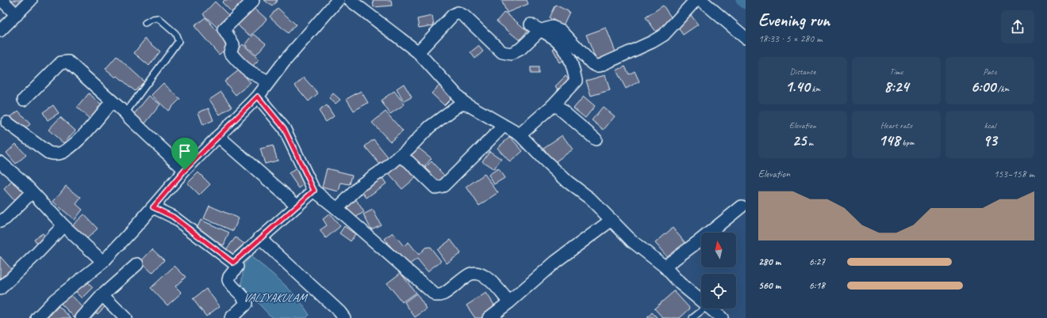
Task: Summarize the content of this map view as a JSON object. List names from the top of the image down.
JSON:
{
  "water": ["VALIYAKULAM"],
  "north": "top",
  "page": {
    "heading": ["Evening run", "18:33 · 5 × 280 m"],
    "stats": [
      ["Distance", "1.40 km"],
      ["Time", "8:24"],
      ["Pace", "6:00 /km"],
      ["Elevation", "25 m"],
      ["Heart rate", "148 bpm"],
      ["kcal", "93"]
    ],
    "chart": ["Elevation", "153–158 m"],
    "list": [
      {
        "name": "280 m",
        "note": "6:27"
      },
      {
        "name": "560 m",
        "note": "6:18"
      }
    ]
  }
}
